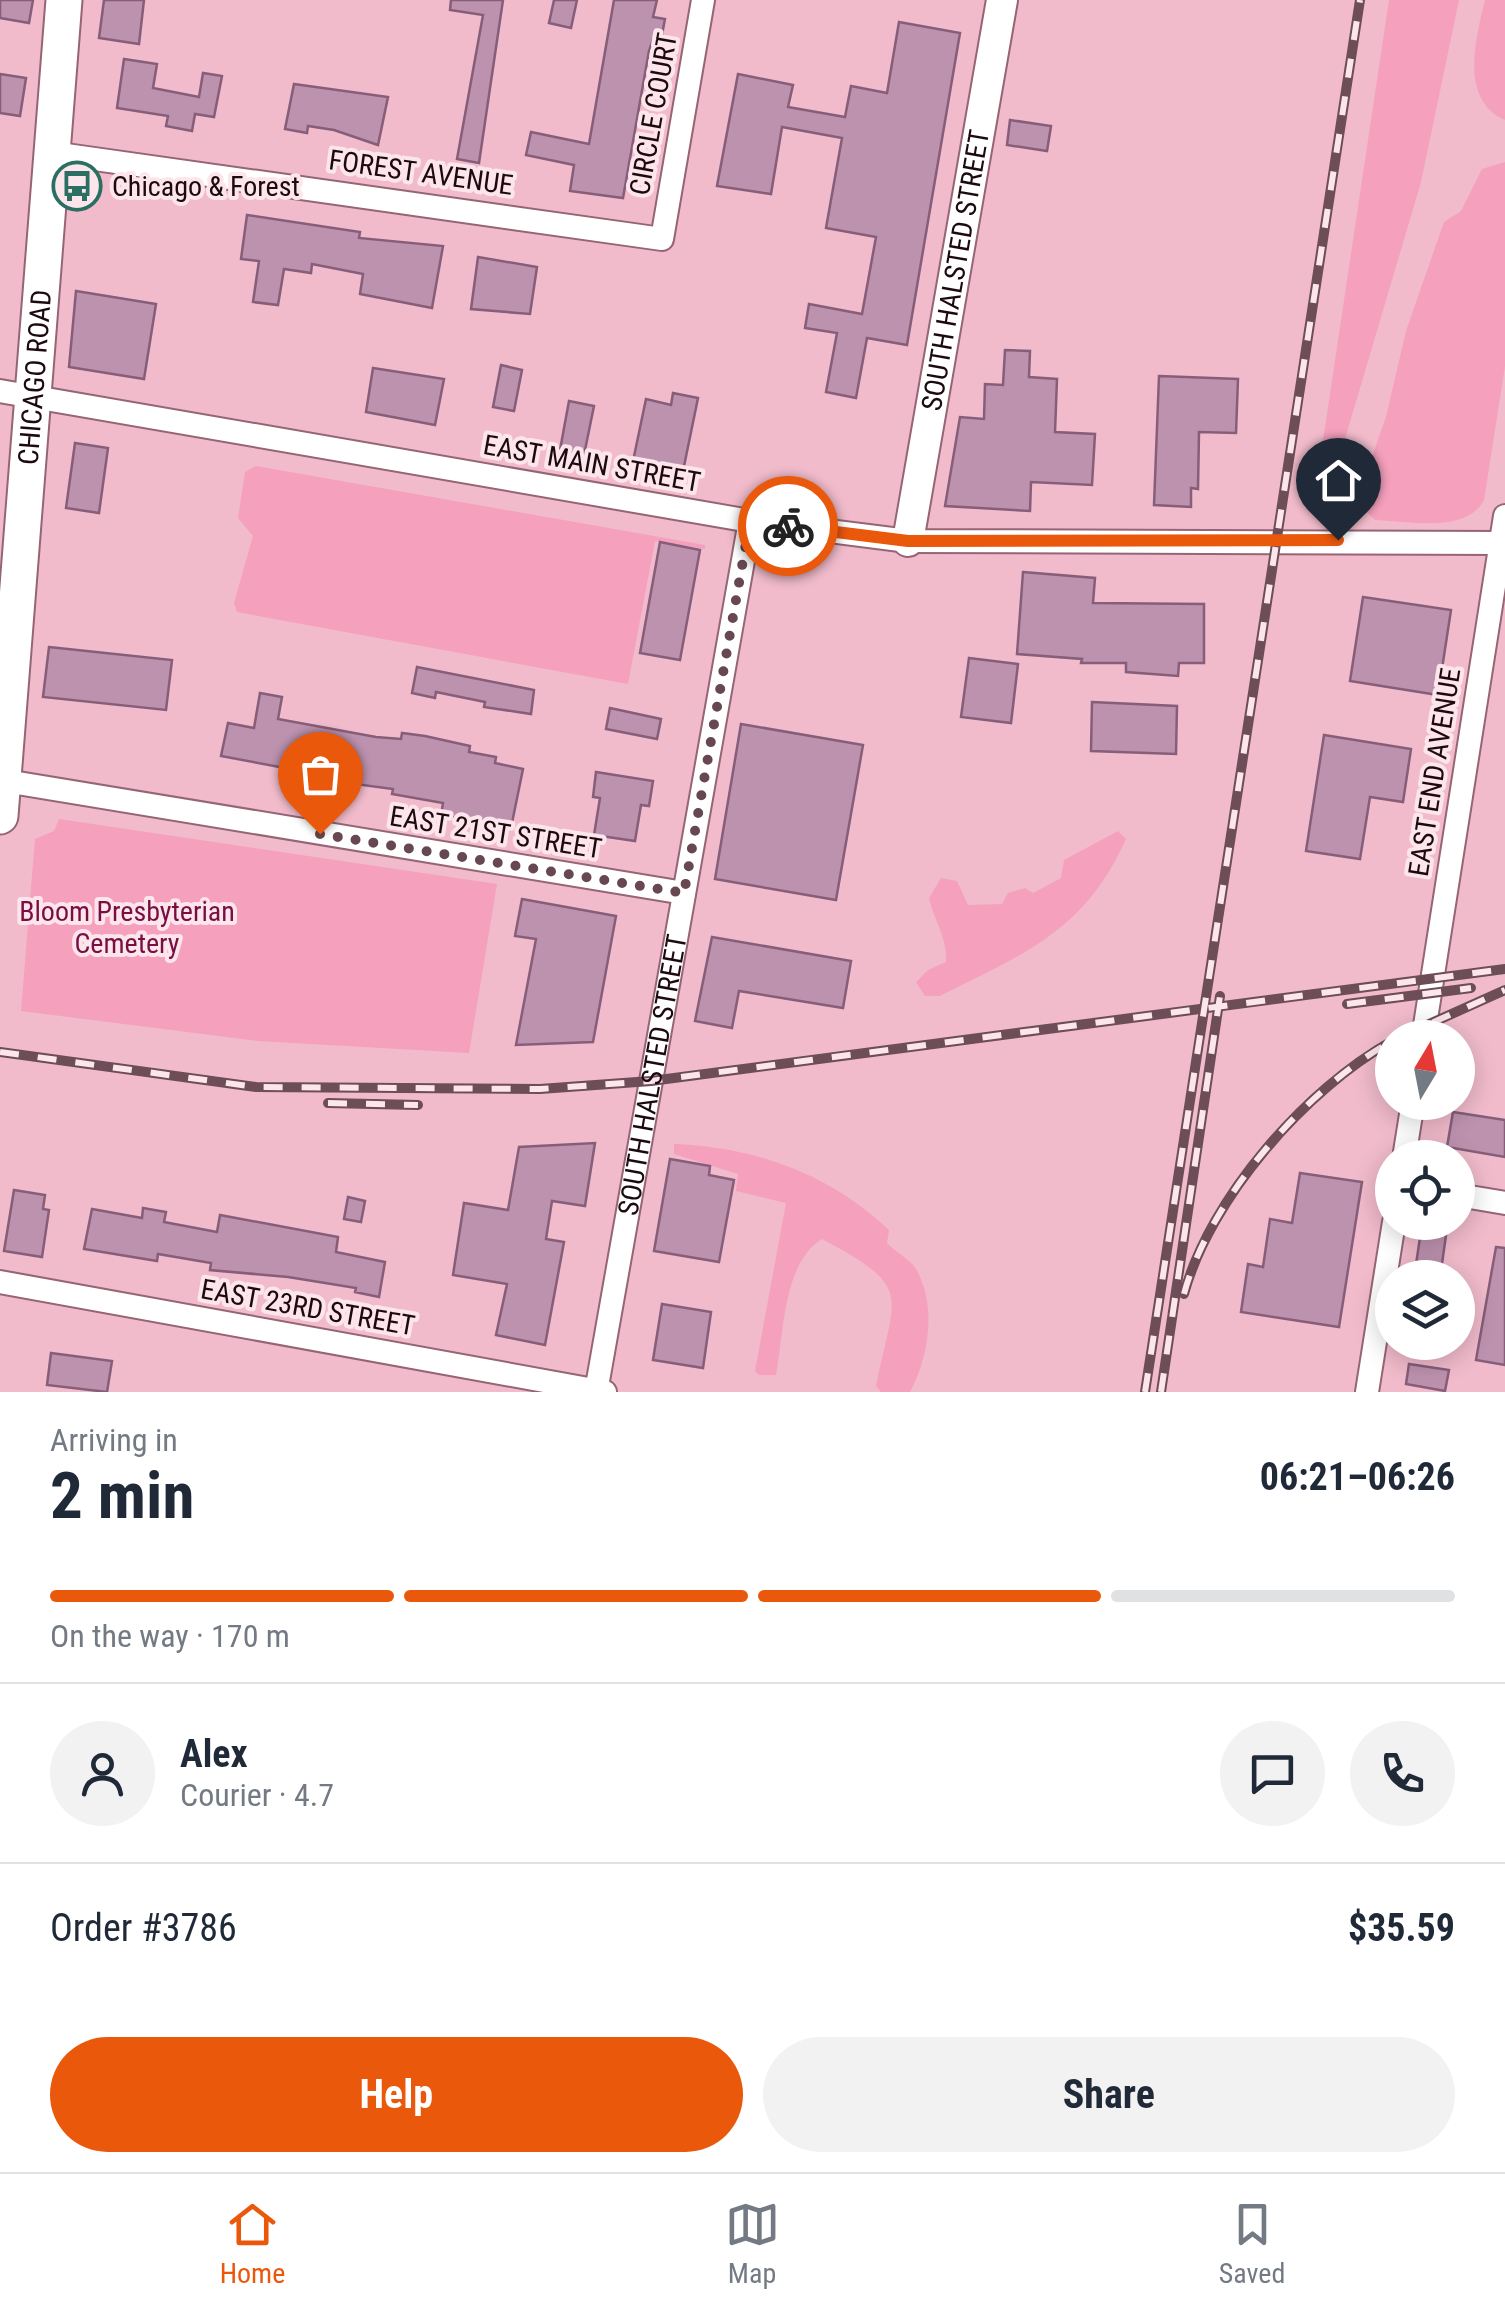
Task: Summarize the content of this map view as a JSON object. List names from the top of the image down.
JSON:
{
  "streets": {
    "main road": ["CHICAGO ROAD"],
    "street": [
      "CIRCLE COURT",
      "FOREST AVENUE",
      "SOUTH HALSTED STREET",
      "EAST MAIN STREET",
      "EAST END AVENUE",
      "EAST 21ST STREET",
      "EAST 23RD STREET"
    ]
  },
  "crossings": [
    ["CIRCLE COURT", "FOREST AVENUE"],
    ["FOREST AVENUE", "CHICAGO ROAD"],
    ["SOUTH HALSTED STREET", "EAST MAIN STREET"],
    ["SOUTH HALSTED STREET", "EAST 21ST STREET"],
    ["SOUTH HALSTED STREET", "EAST 23RD STREET"],
    ["CHICAGO ROAD", "EAST MAIN STREET"],
    ["CHICAGO ROAD", "EAST 21ST STREET"],
    ["EAST MAIN STREET", "EAST END AVENUE"]
  ],
  "parks": ["Bloom Presbyterian Cemetery"],
  "places": {
    "bus stop": ["Chicago & Forest"]
  },
  "north": "top",
  "page": {
    "heading": ["2 min", "Arriving in", "06:21–06:26"],
    "panel": [
      "Alex",
      "Courier · 4.7",
      "Order #3786",
      "$35.59"
    ],
    "bar": "On the way · 170 m",
    "buttons": ["Help", "Share"],
    "tabs": ["Home", "Map", "Saved"]
  }
}
